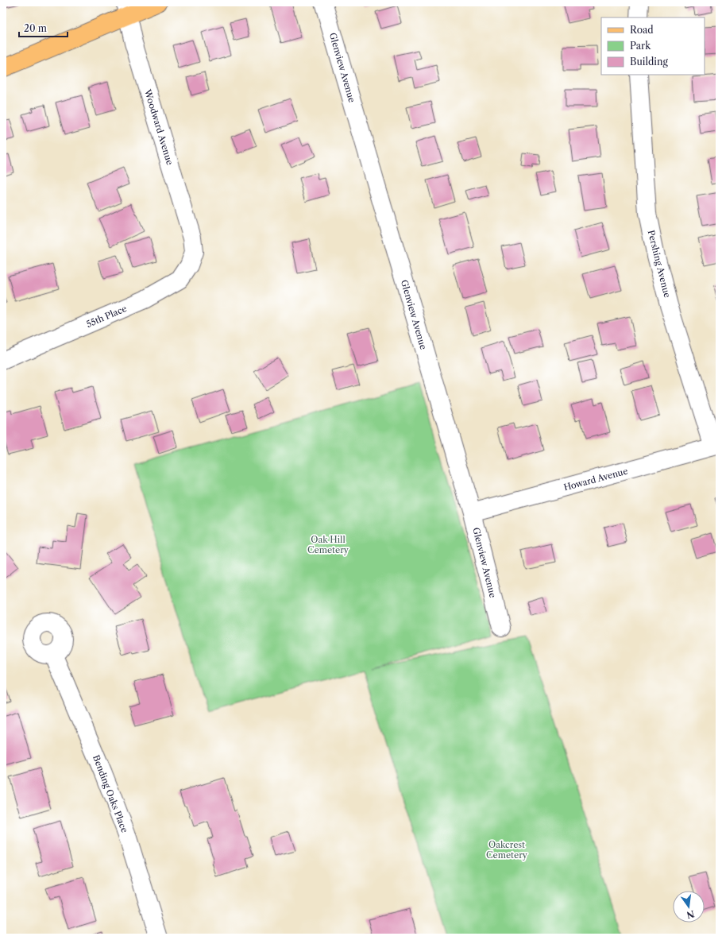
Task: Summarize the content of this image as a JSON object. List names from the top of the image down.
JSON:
{
  "streets": {
    "street": [
      "Glenview Avenue",
      "Woodward Avenue",
      "Pershing Avenue",
      "55th Place",
      "Howard Avenue",
      "Bending Oaks Place"
    ]
  },
  "crossings": [
    ["Glenview Avenue", "Howard Avenue"],
    ["Woodward Avenue", "55th Place"],
    ["Pershing Avenue", "Howard Avenue"]
  ],
  "parks": ["Oak Hill Cemetery", "Oakcrest Cemetery"],
  "legend": ["Road", "Park", "Building"],
  "scale_bar": "20 m",
  "north": "bottom"
}
